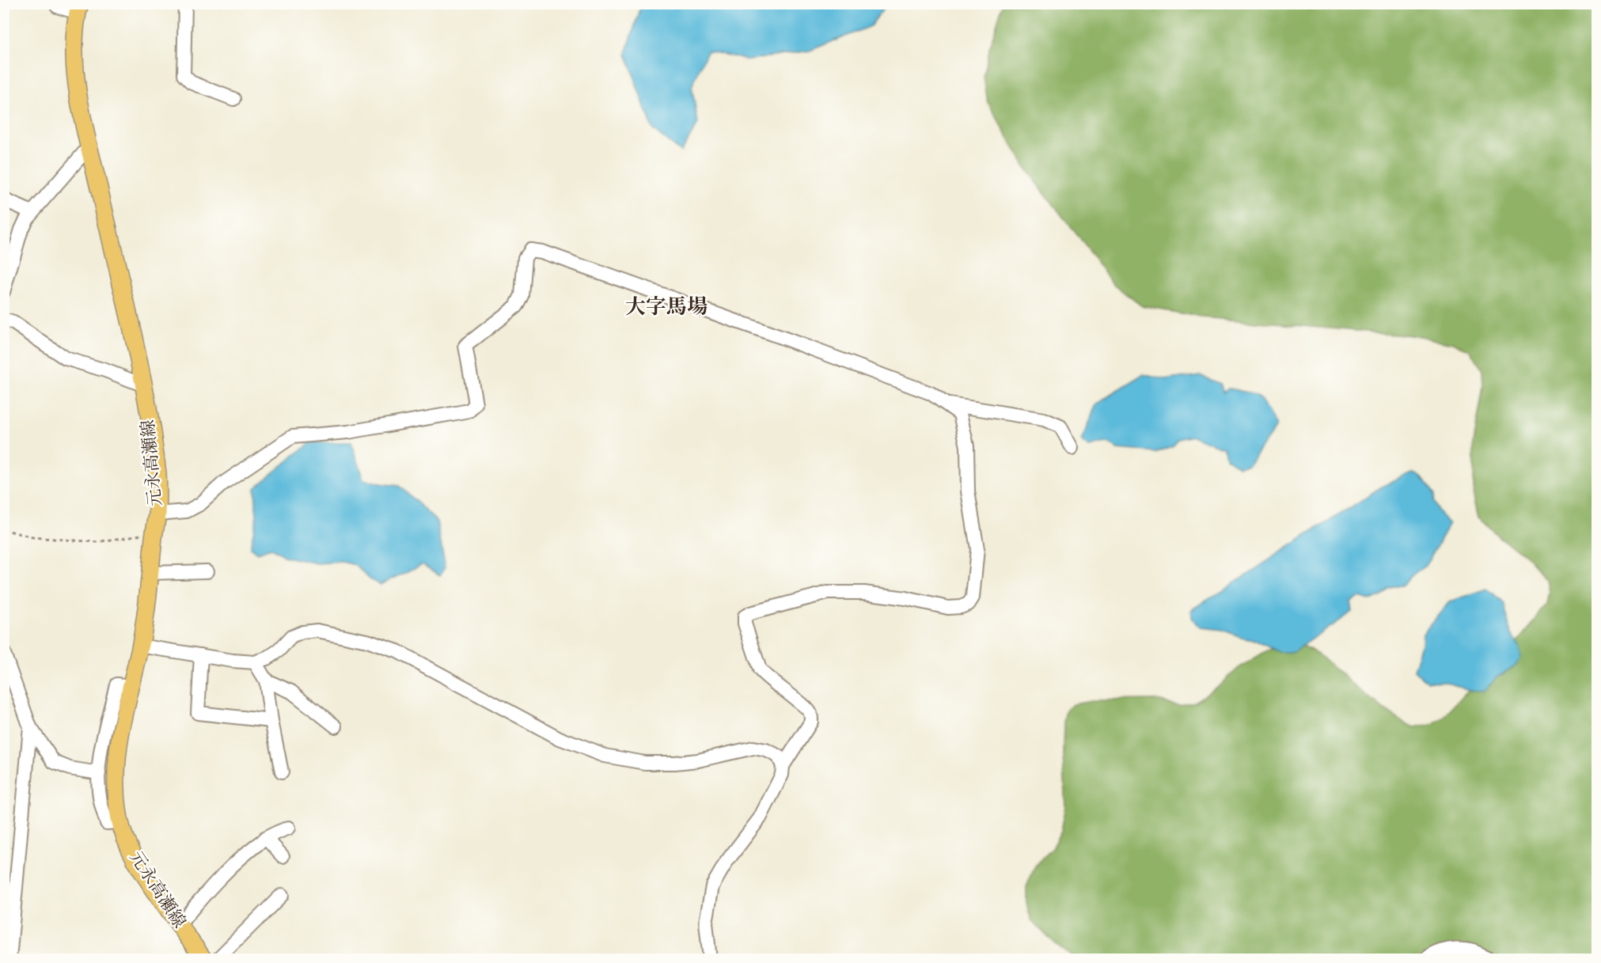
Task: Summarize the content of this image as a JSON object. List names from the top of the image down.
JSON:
{
  "streets": {
    "main road": ["元永高瀬線"]
  },
  "districts": ["大字馬場"]
}
